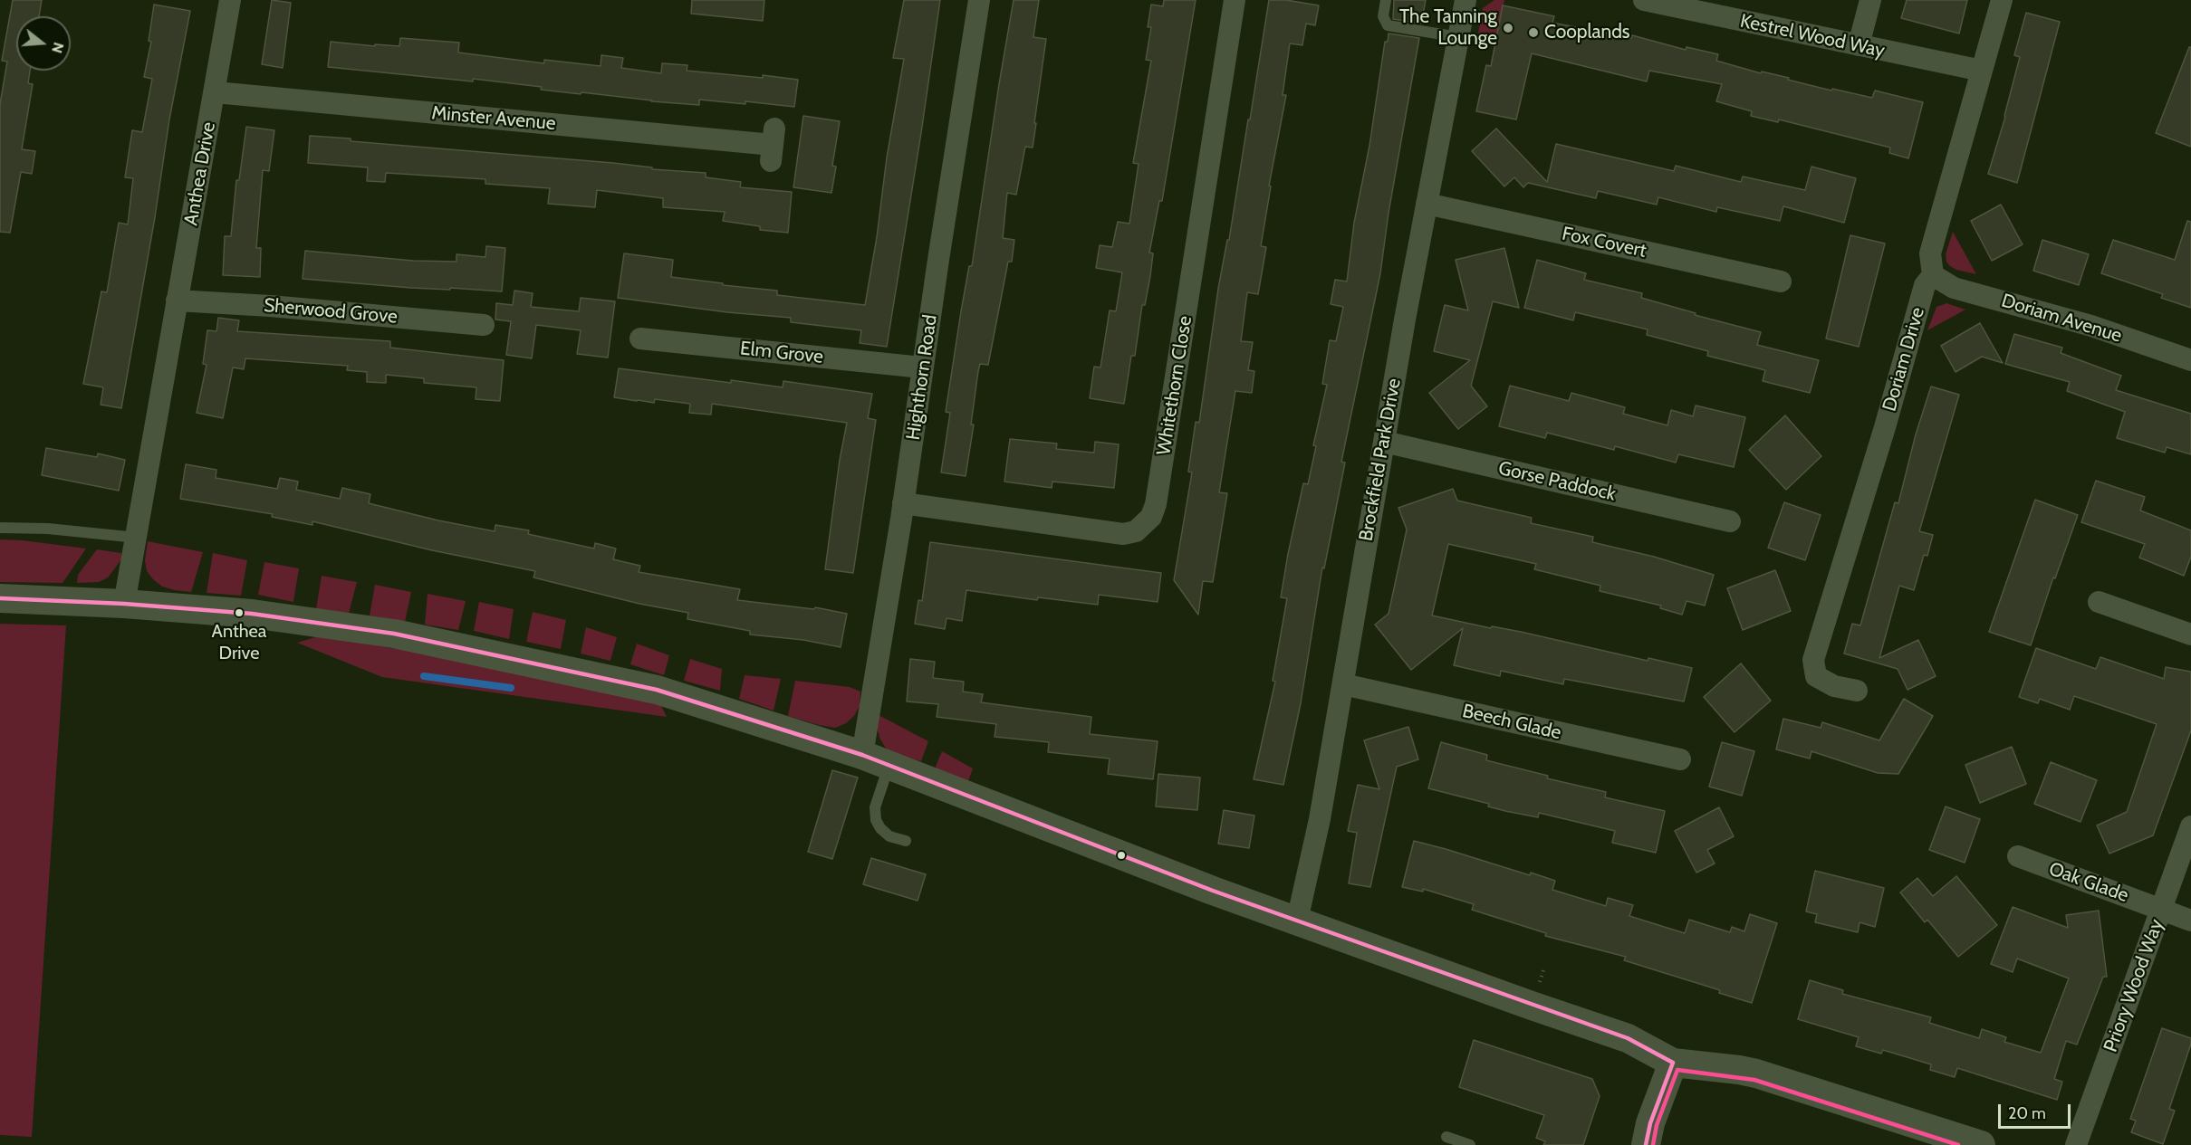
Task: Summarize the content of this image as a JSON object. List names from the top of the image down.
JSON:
{
  "streets": {
    "street": [
      "Kestrel Wood Way",
      "Minster Avenue",
      "Anthea Drive",
      "Fox Covert",
      "Sherwood Grove",
      "Doriam Avenue",
      "Elm Grove",
      "Doriam Drive",
      "Highthorn Road",
      "Whitethorn Close",
      "Brockfield Park Drive",
      "Gorse Paddock",
      "Beech Glade",
      "Oak Glade",
      "Priory Wood Way"
    ]
  },
  "crossings": [
    ["Kestrel Wood Way", "Doriam Drive"],
    ["Minster Avenue", "Anthea Drive"],
    ["Anthea Drive", "Sherwood Grove"],
    ["Fox Covert", "Brockfield Park Drive"],
    ["Doriam Avenue", "Doriam Drive"],
    ["Elm Grove", "Highthorn Road"],
    ["Highthorn Road", "Whitethorn Close"],
    ["Brockfield Park Drive", "Gorse Paddock"],
    ["Brockfield Park Drive", "Beech Glade"],
    ["Oak Glade", "Priory Wood Way"]
  ],
  "places": ["The Tanning Lounge", "Cooplands", "Anthea Drive"],
  "lines": ["transit line 20"],
  "scale_bar": "20 m",
  "north": "right"
}
